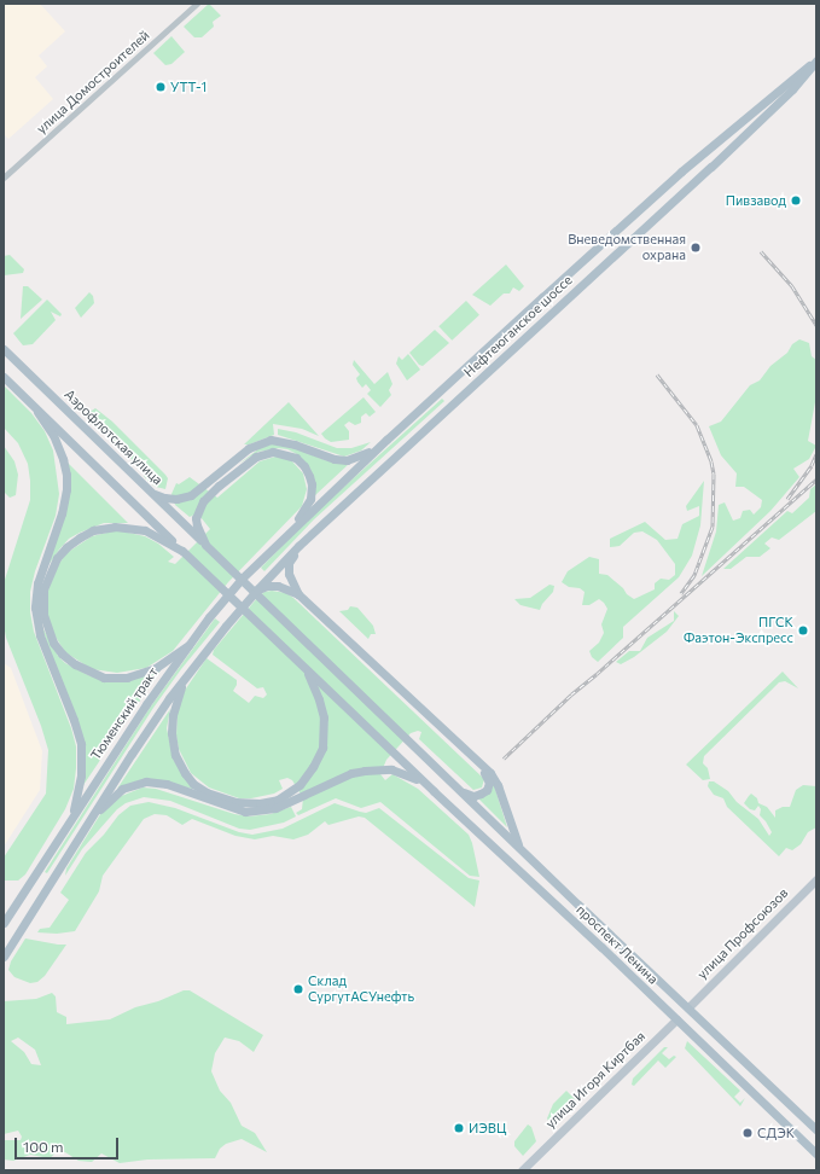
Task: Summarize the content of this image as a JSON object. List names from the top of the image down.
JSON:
{
  "streets": {
    "main road": [
      "Нефтеюганское шоссе",
      "Аэрофлотская улица",
      "Тюменский тракт",
      "улица Профсоюзов",
      "проспект Ленина",
      "улица Игоря Киртбая"
    ],
    "street": ["улица Домостроителей"]
  },
  "crossings": [
    ["Нефтеюганское шоссе", "Тюменский тракт"],
    ["Аэрофлотская улица", "проспект Ленина"],
    ["улица Профсоюзов", "проспект Ленина"],
    ["улица Профсоюзов", "улица Игоря Киртбая"],
    ["проспект Ленина", "улица Игоря Киртбая"]
  ],
  "places": [
    "УТТ-1",
    "Пивзавод",
    "Вневедомственная охрана",
    "ПГСК Фаэтон-Экспресс",
    "Склад СургутАСУнефть",
    "ИЭВЦ",
    "СДЭК"
  ],
  "scale_bar": "100 m"
}
